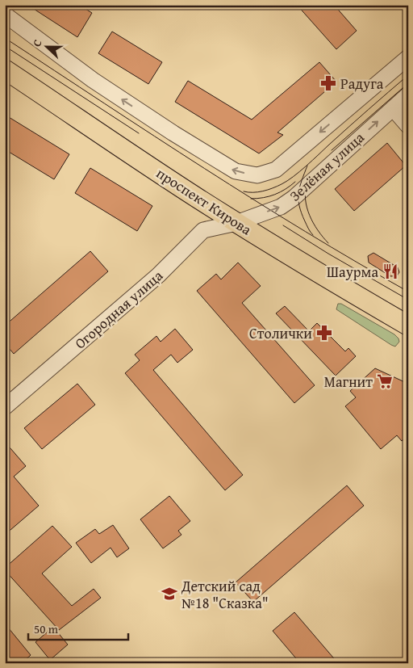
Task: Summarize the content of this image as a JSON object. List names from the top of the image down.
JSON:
{
  "streets": {
    "main road": ["проспект Кирова"],
    "street": ["Зелёная улица", "Огородная улица"]
  },
  "crossings": [
    ["Зелёная улица", "проспект Кирова"],
    ["Зелёная улица", "Огородная улица"],
    ["проспект Кирова", "Огородная улица"]
  ],
  "places": {
    "pharmacy": ["Радуга", "Столички"],
    "restaurant": ["Шаурма"],
    "supermarket": ["Магнит"],
    "school or university": ["Детский сад №18 \"Сказка\""]
  },
  "scale_bar": "50 m",
  "north": "left"
}
